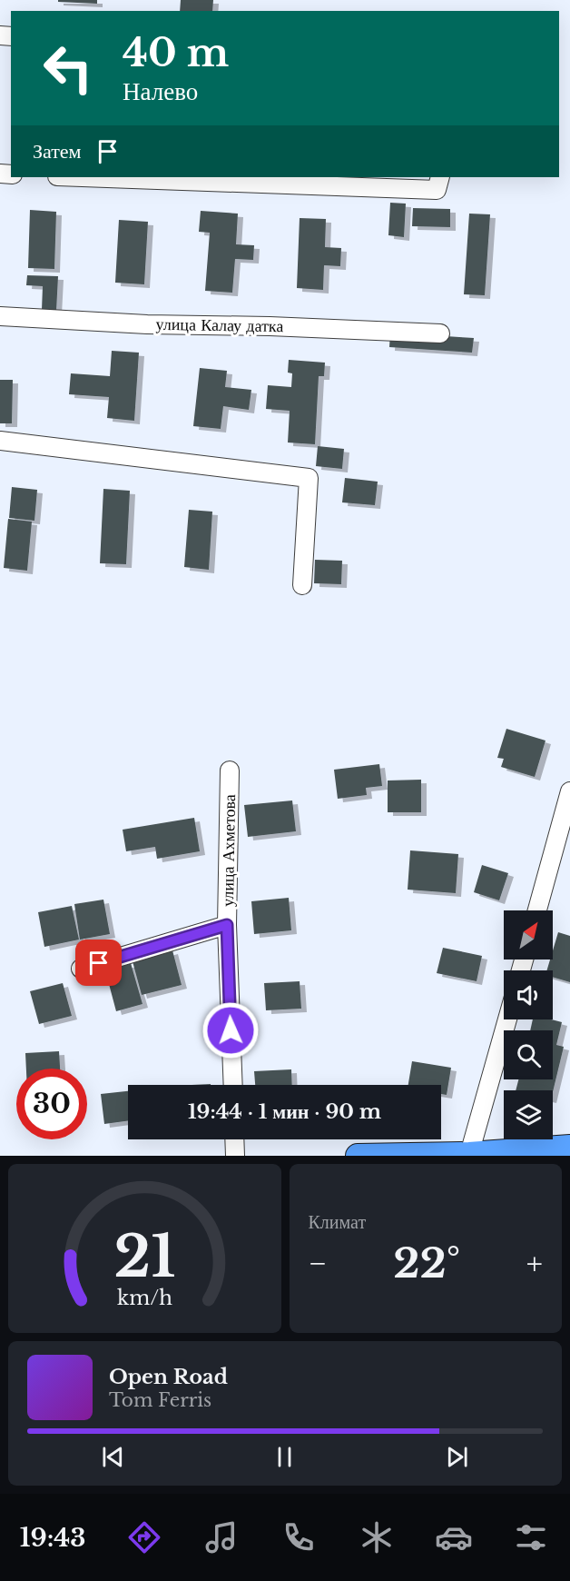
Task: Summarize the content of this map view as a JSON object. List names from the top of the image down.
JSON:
{
  "streets": {
    "street": ["улица Калау датка", "улица Ахметова"]
  },
  "north": "top right",
  "page": {
    "turn": ["40 m", "Налево"],
    "then": "Затем",
    "limit": "30",
    "trip": "19:44 · 1 мин · 90 m",
    "tile": "Климат",
    "heat": ["−", "22°", "+"],
    "song": ["Open Road", "Tom Ferris"],
    "tabs": "19:43",
    "gauge": ["21", "km/h"]
  }
}
